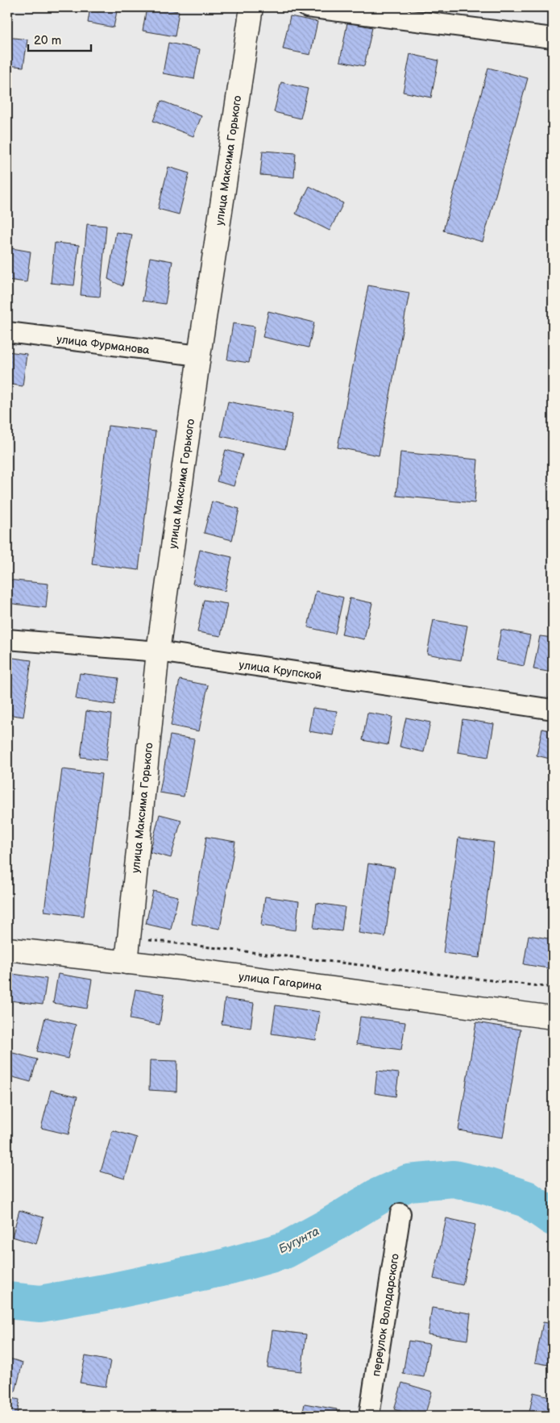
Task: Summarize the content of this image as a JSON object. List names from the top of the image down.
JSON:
{
  "streets": {
    "street": [
      "улица Максима Горького",
      "улица Фурманова",
      "улица Крупской",
      "улица Гагарина",
      "переулок Володарского"
    ]
  },
  "crossings": [
    ["улица Максима Горького", "улица Фурманова"],
    ["улица Максима Горького", "улица Крупской"],
    ["улица Максима Горького", "улица Гагарина"]
  ],
  "water": ["Бугунта"],
  "scale_bar": "20 m"
}
